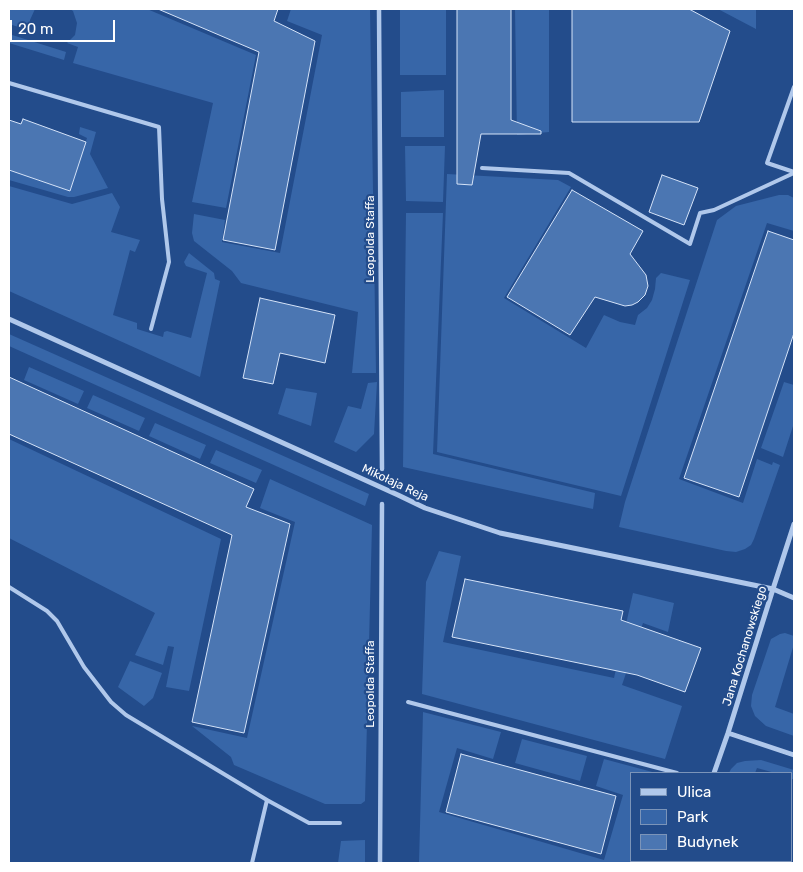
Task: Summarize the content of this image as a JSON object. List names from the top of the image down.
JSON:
{
  "streets": {
    "street": ["Leopolda Staffa", "Mikołaja Reja", "Jana Kochanowskiego"]
  },
  "crossings": [
    ["Mikołaja Reja", "Jana Kochanowskiego"]
  ],
  "legend": ["Ulica", "Park", "Budynek"],
  "scale_bar": "20 m"
}
